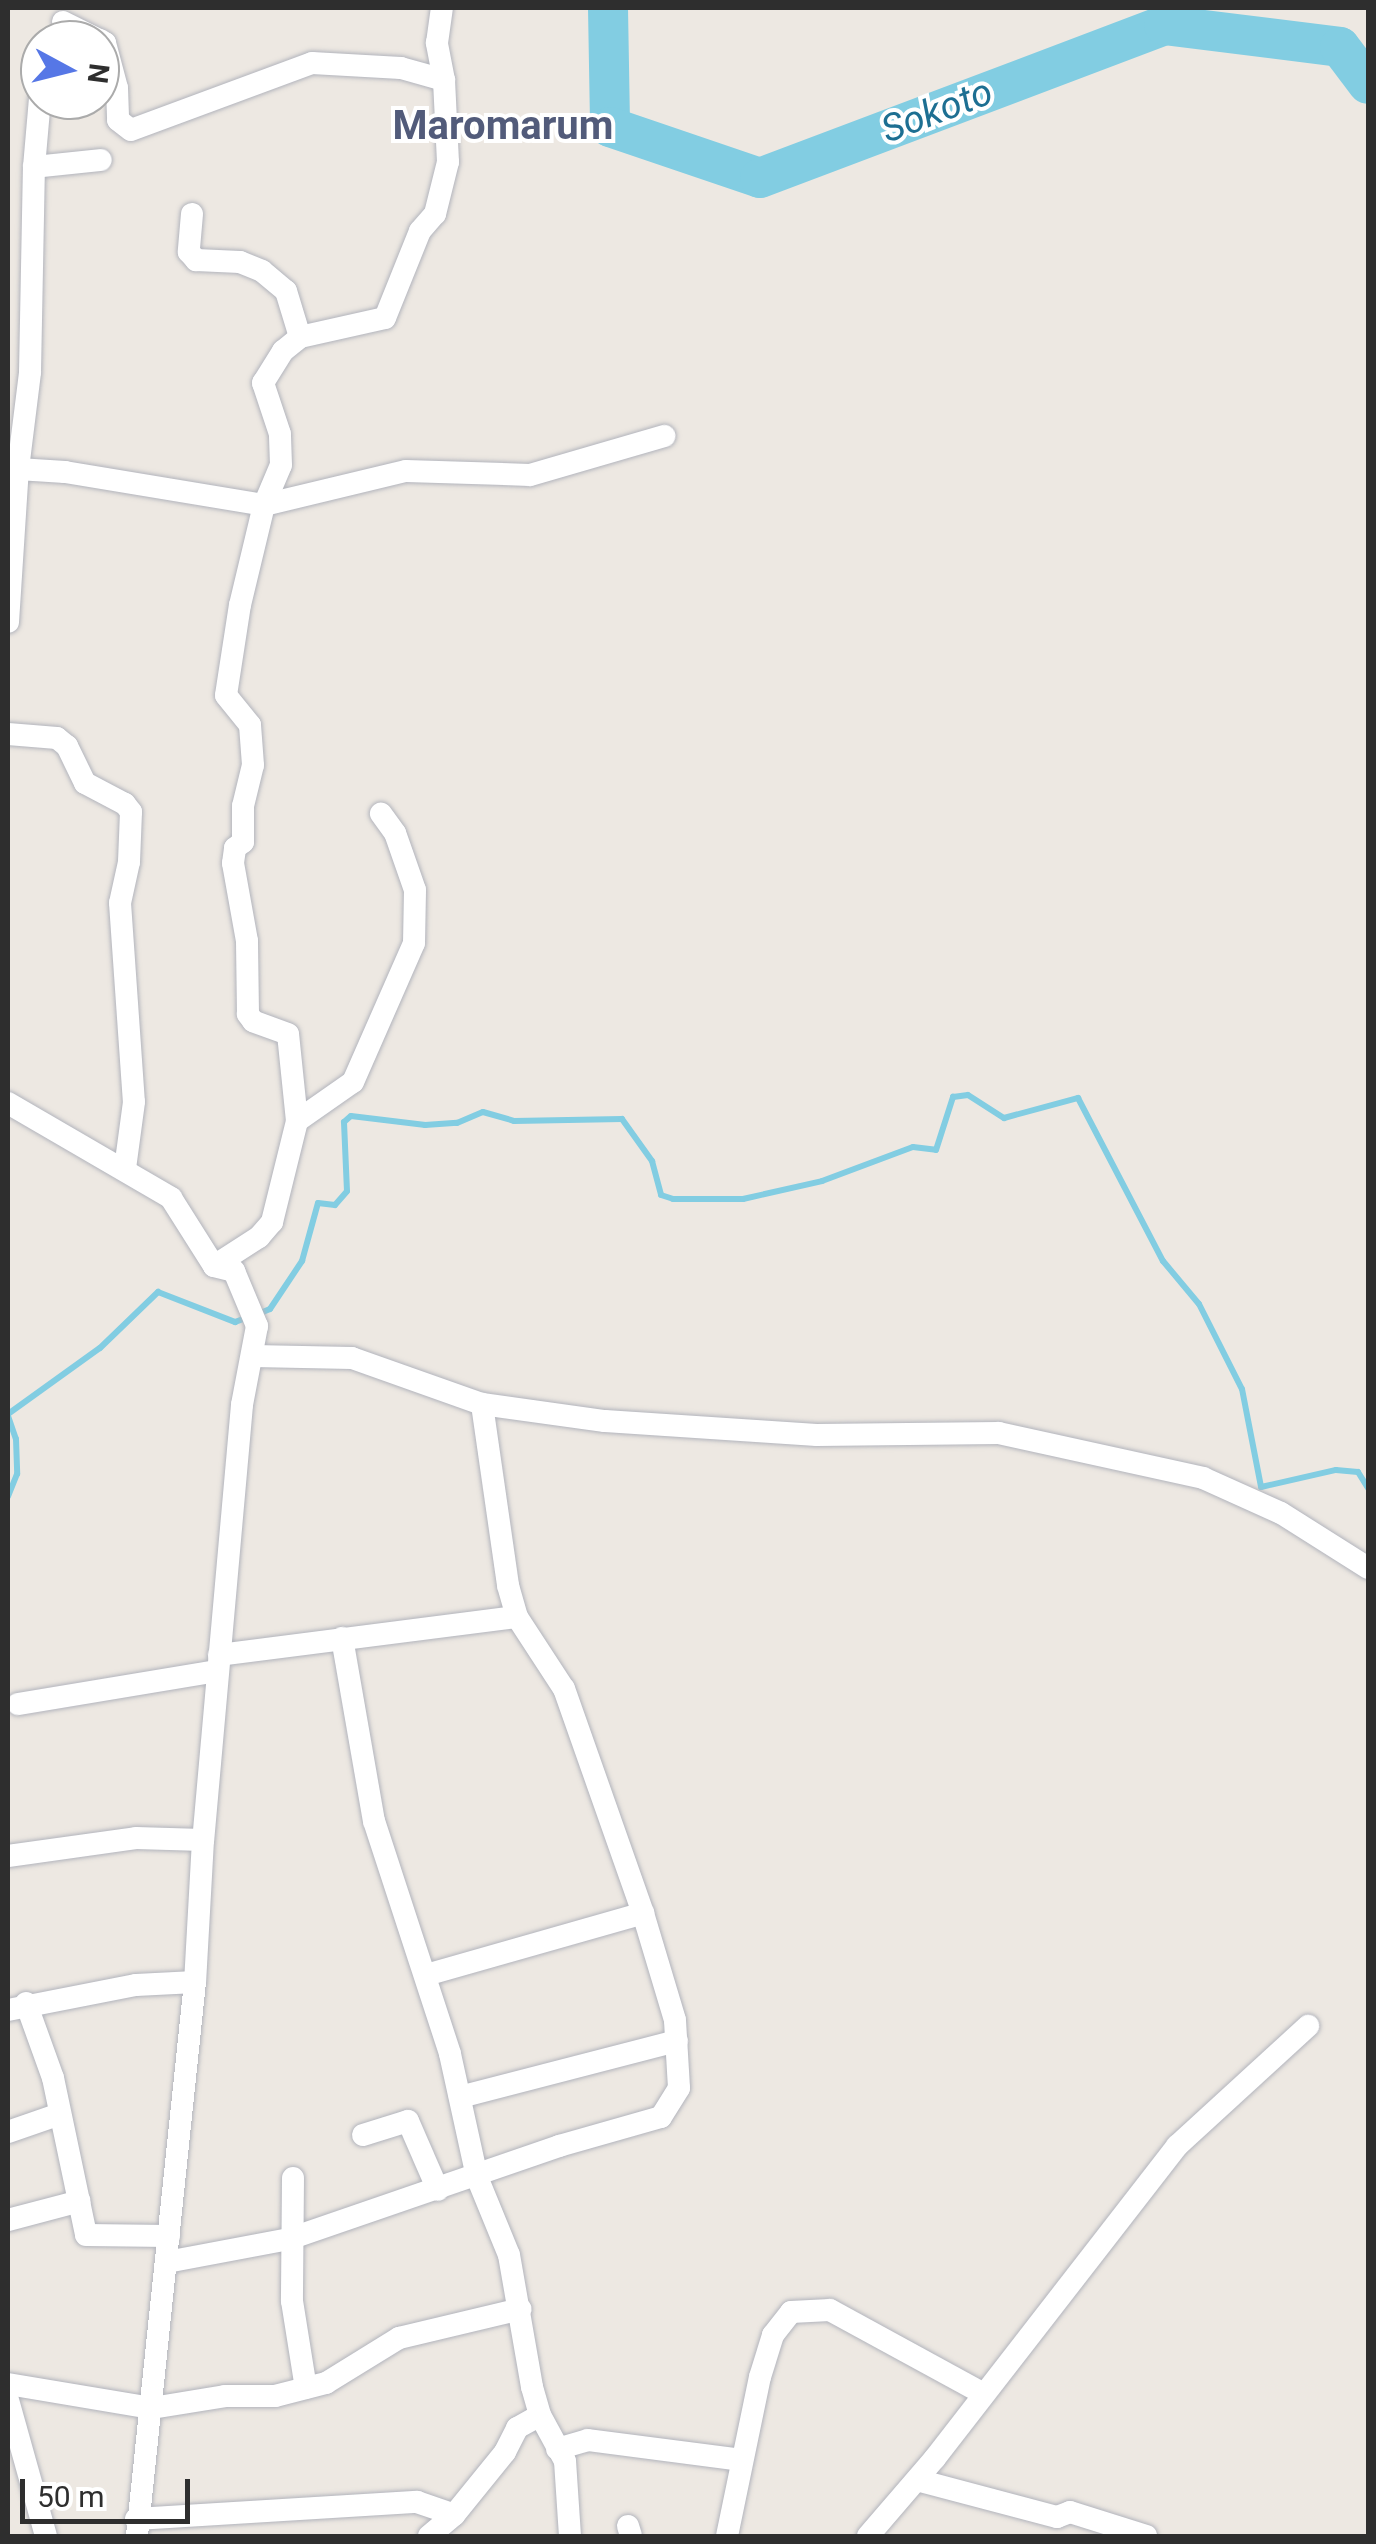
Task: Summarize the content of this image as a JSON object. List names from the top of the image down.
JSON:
{
  "districts": ["Maromarum"],
  "water": ["Sokoto"],
  "scale_bar": "50 m",
  "north": "right"
}
